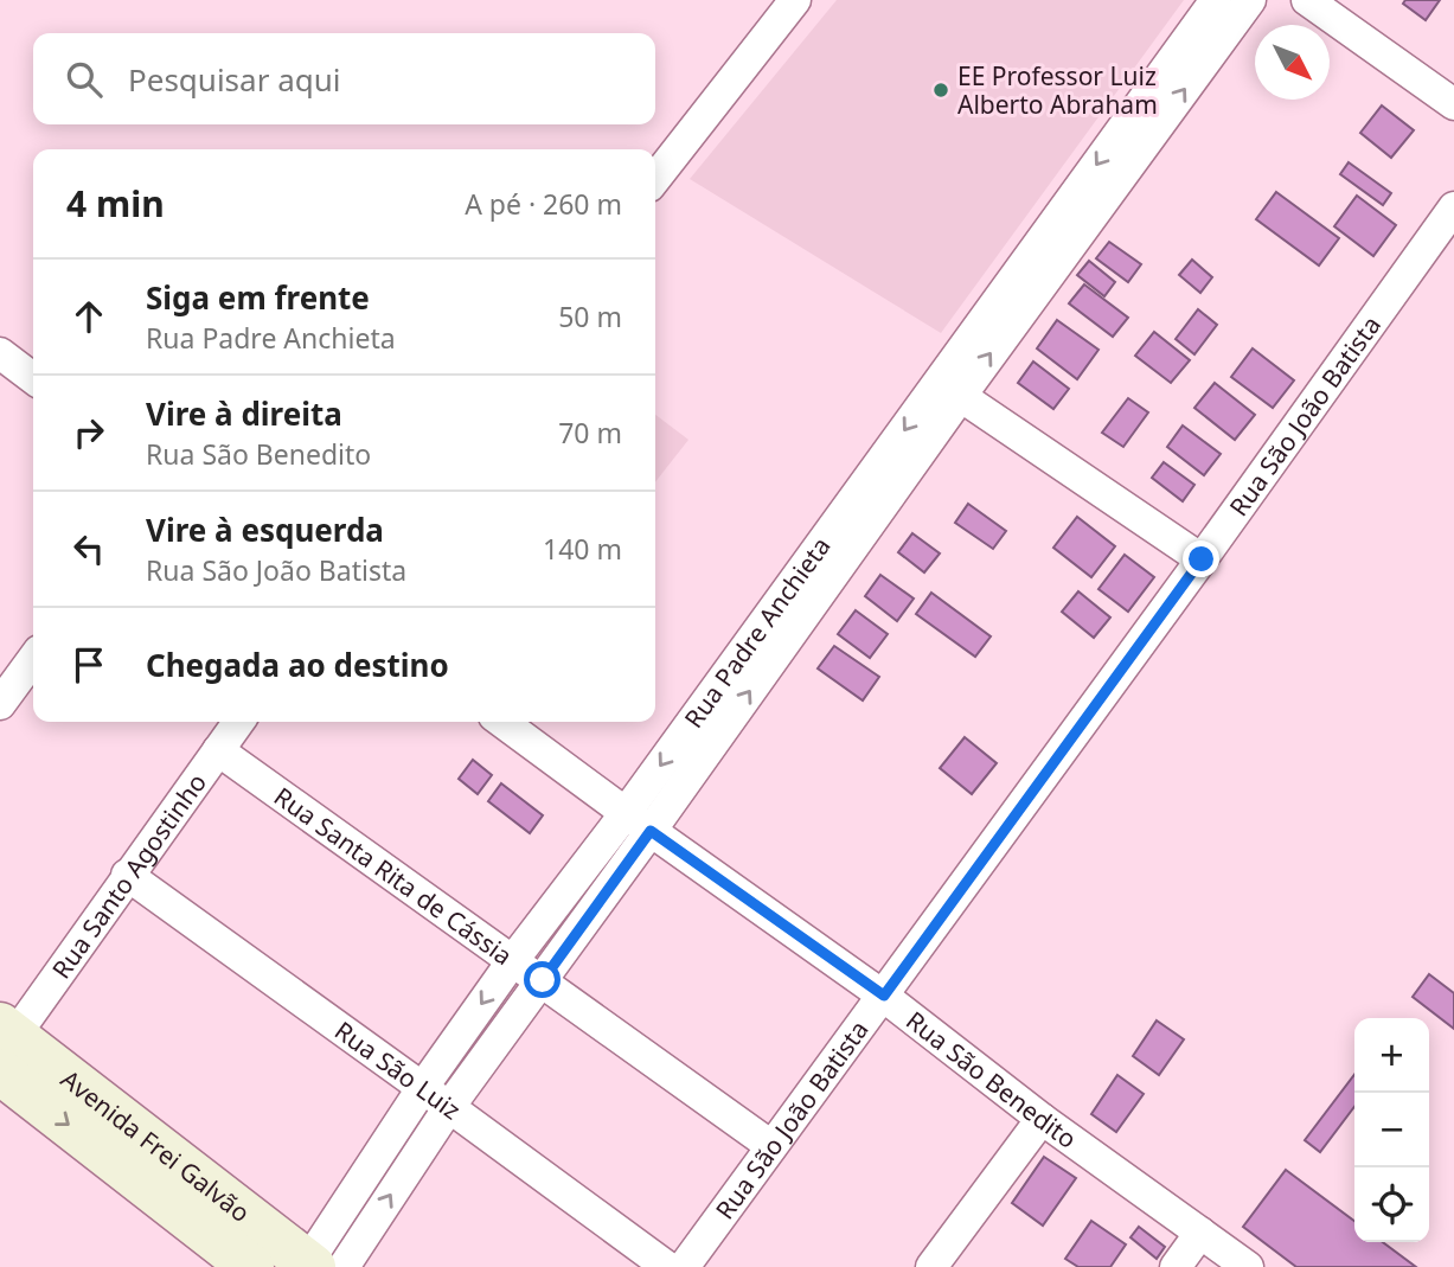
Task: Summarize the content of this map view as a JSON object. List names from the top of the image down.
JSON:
{
  "streets": {
    "street": [
      "Rua São João Batista",
      "Rua Padre Anchieta",
      "Rua Santa Rita de Cássia",
      "Rua Santo Agostinho",
      "Rua São Luiz",
      "Rua São Benedito",
      "Avenida Frei Galvão"
    ]
  },
  "crossings": [
    ["Rua São João Batista", "Rua Santa Rita de Cássia"],
    ["Rua São João Batista", "Rua São Benedito"],
    ["Rua Padre Anchieta", "Rua Santa Rita de Cássia"],
    ["Rua Padre Anchieta", "Rua São Luiz"],
    ["Rua Padre Anchieta", "Rua São Benedito"],
    ["Rua Padre Anchieta", "Avenida Frei Galvão"],
    ["Rua Santa Rita de Cássia", "Rua Santo Agostinho"],
    ["Rua Santo Agostinho", "Rua São Luiz"],
    ["Rua Santo Agostinho", "Avenida Frei Galvão"]
  ],
  "places": ["EE Professor Luiz Alberto Abraham"],
  "north": "bottom right",
  "page": {
    "search": "Pesquisar aqui",
    "heading": ["4 min", "A pé · 260 m"],
    "list": [
      ["Siga em frente", "Rua Padre Anchieta", "50 m"],
      ["Vire à direita", "Rua São Benedito", "70 m"],
      ["Vire à esquerda", "Rua São João Batista", "140 m"],
      "Chegada ao destino"
    ],
    "map_buttons": ["+", "−"]
  }
}
